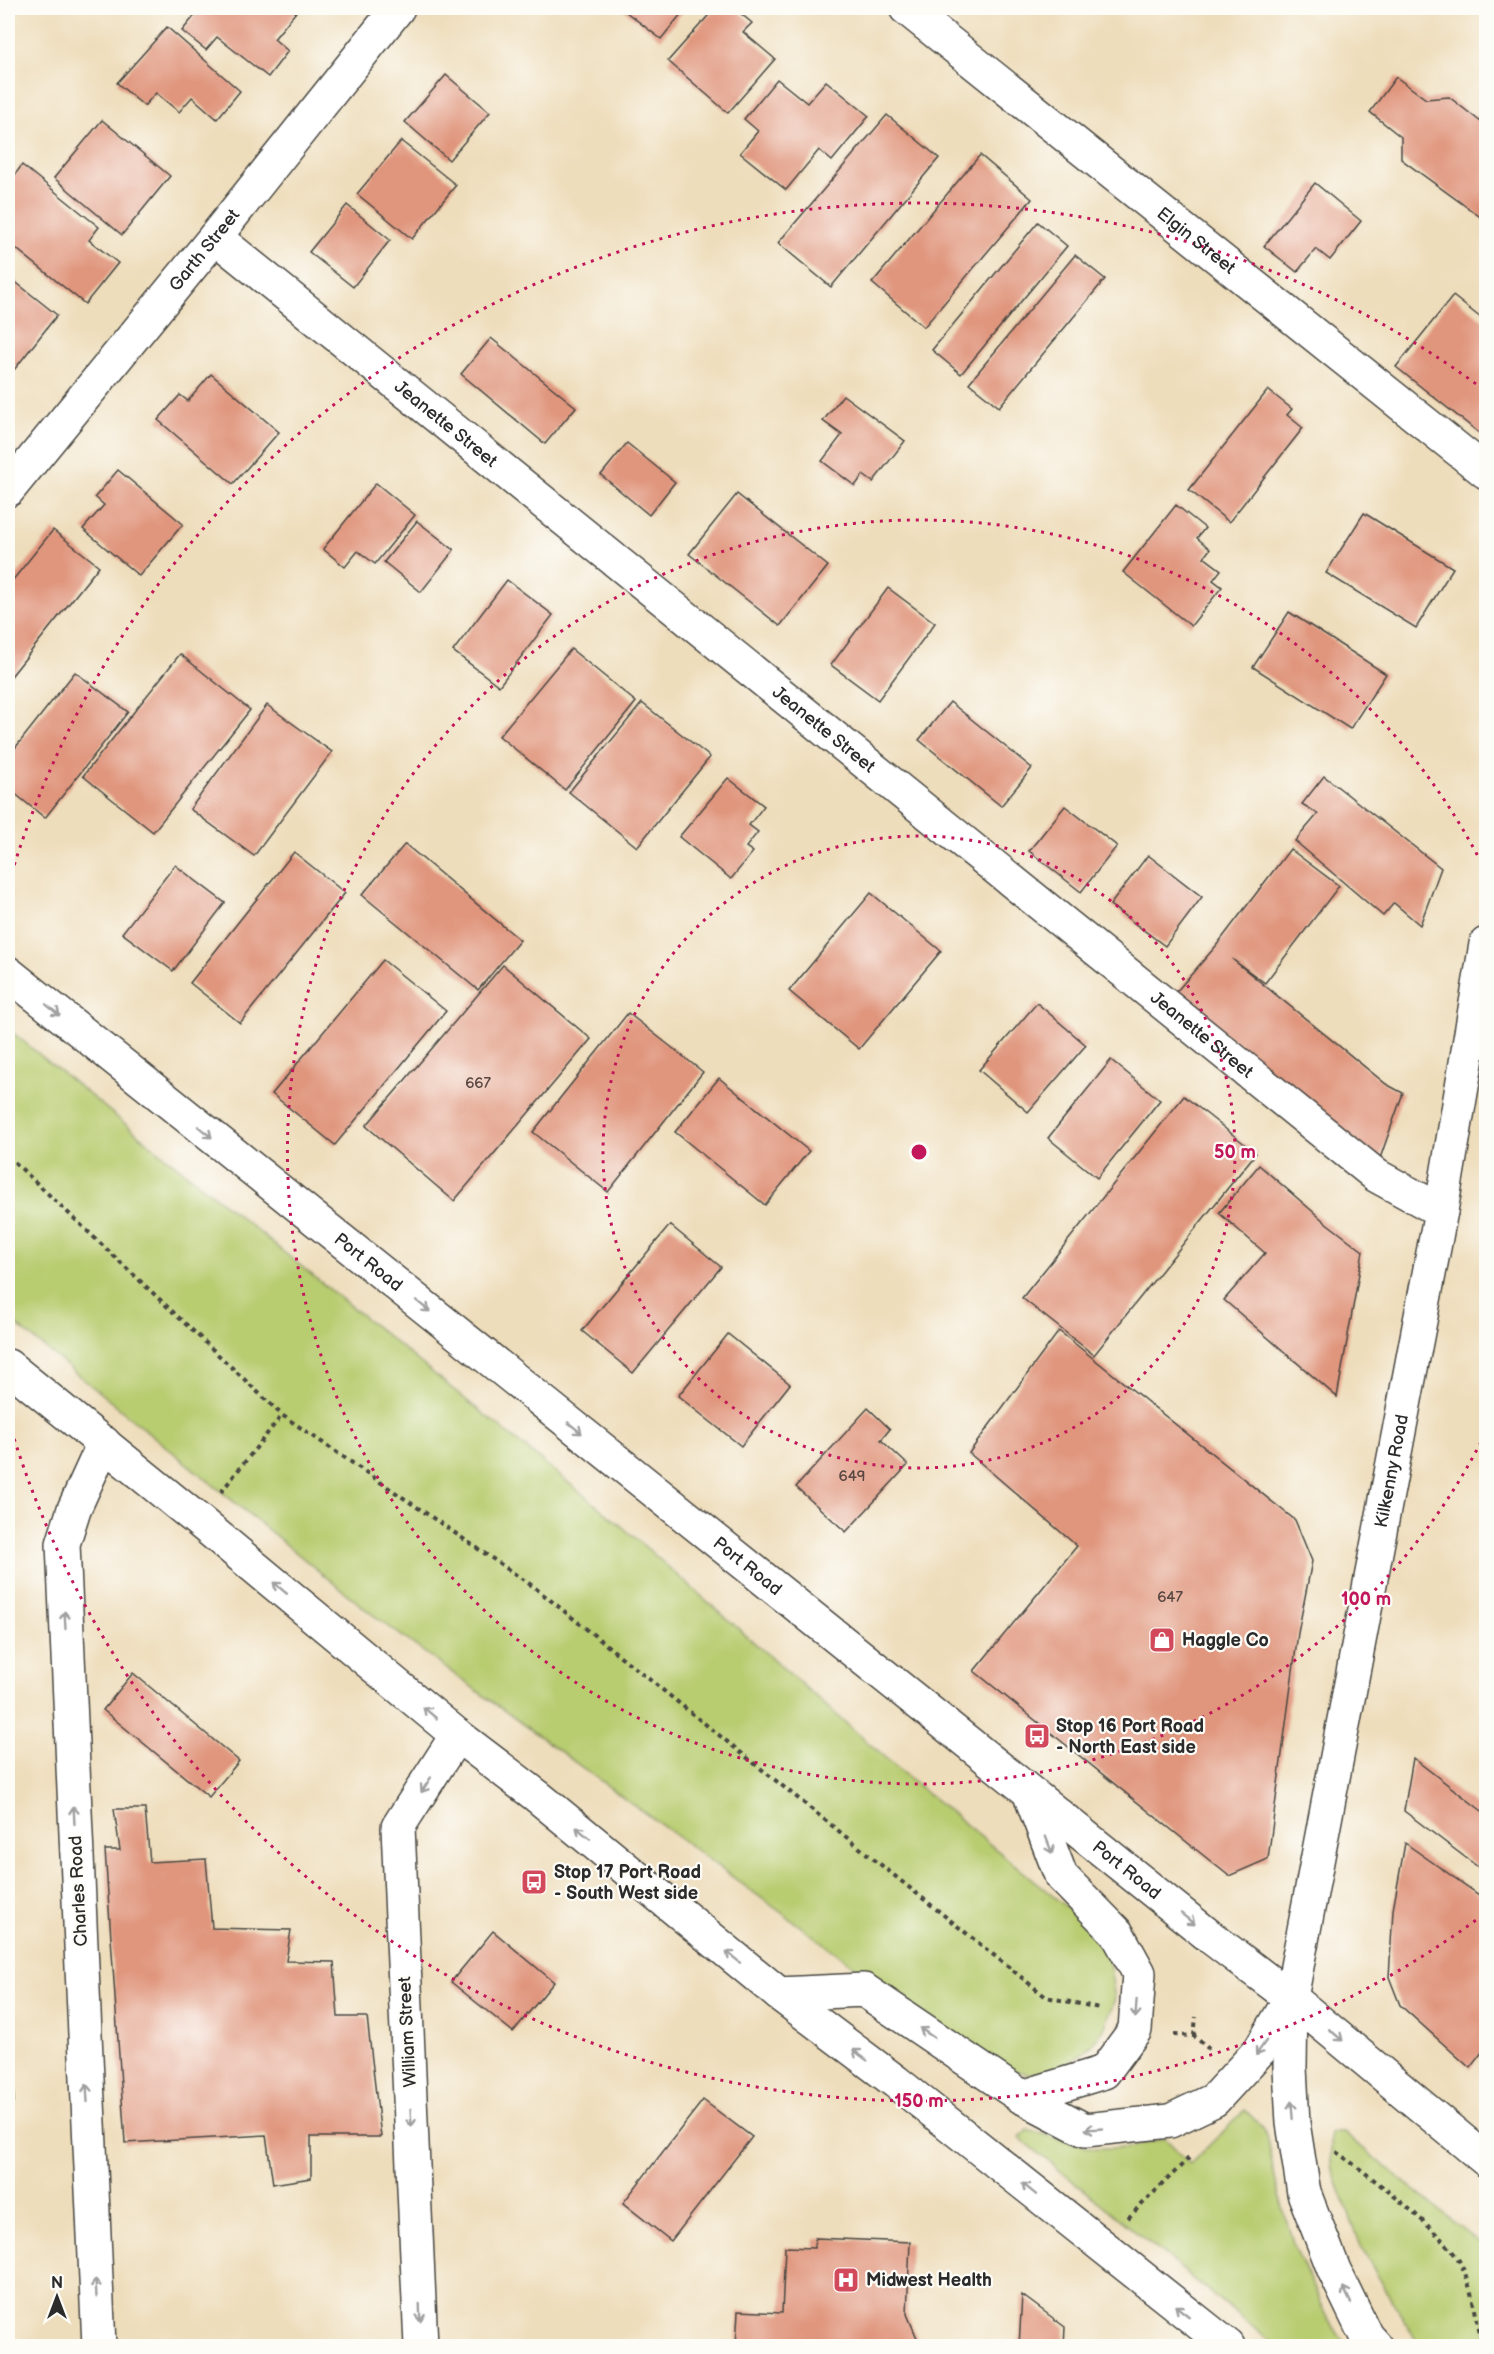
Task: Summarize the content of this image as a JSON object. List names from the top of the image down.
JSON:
{
  "streets": {
    "main road": [
      "Elgin Street",
      "Garth Street",
      "Jeanette Street",
      "Port Road",
      "Kilkenny Road",
      "Charles Road",
      "William Street"
    ]
  },
  "crossings": [
    ["Garth Street", "Jeanette Street"],
    ["Jeanette Street", "Kilkenny Road"],
    ["Port Road", "Kilkenny Road"]
  ],
  "one_way": ["Port Road", "Charles Road", "William Street"],
  "places": {
    "shop": ["Haggle Co"],
    "bus stop": ["Stop 16 Port Road - North East side", "Stop 17 Port Road - South West side"],
    "hospital": ["Midwest Health"]
  },
  "house_numbers": ["667", "649", "647"],
  "north": "top",
  "rings": ["50 m", "100 m", "150 m"]
}
